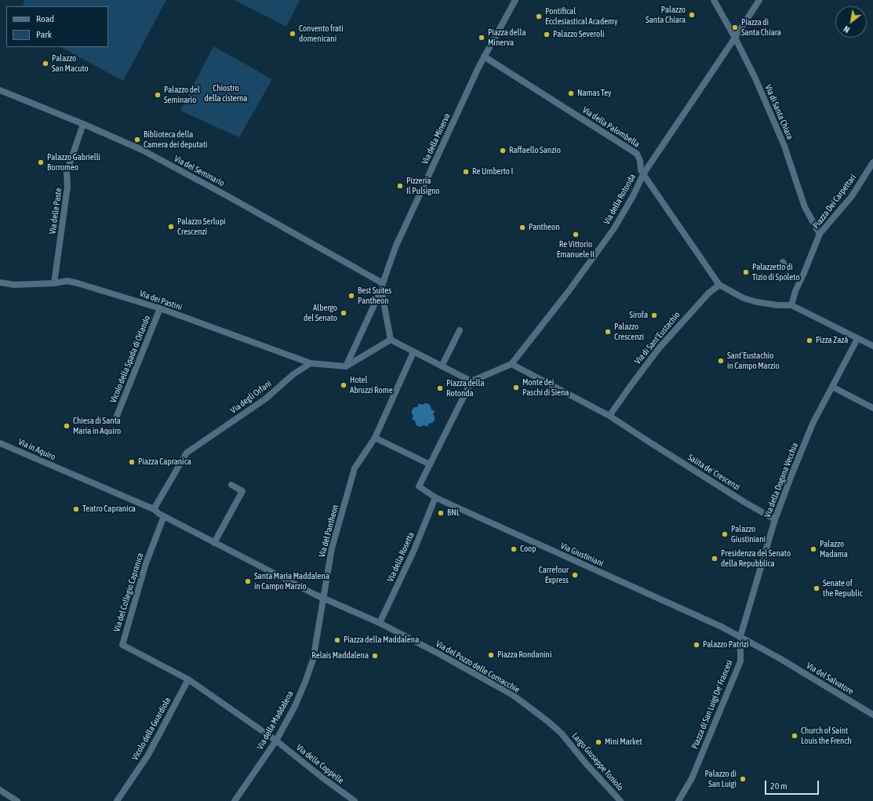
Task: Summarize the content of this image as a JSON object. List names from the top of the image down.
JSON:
{
  "streets": {
    "street": [
      "Via di Santa Chiara",
      "Via della Palombella",
      "Via della Minerva",
      "Via del Seminario",
      "Via della Rotonda",
      "Piazza Dei Carpettari",
      "Via delle Paste",
      "Via dei Pastini",
      "Via di Sant'Eustachio",
      "Vicolo della Spada di Orlando",
      "Via degli Orfani",
      "Via in Aquiro",
      "Salita de' Crescenzi",
      "Via della Dogana Vecchia",
      "Via del Pantheon",
      "Via Giustiniani",
      "Via della Rosetta",
      "Via del Collegio Capranica",
      "Via del Pozzo delle Cornacchie",
      "Via del Salvatore",
      "Piazza di San Luigi De' Francesi",
      "Via della Maddalena",
      "Vicolo della Guardiola",
      "Largo Giuseppe Toniolo",
      "Via delle Coppelle"
    ]
  },
  "crossings": [
    ["Via di Santa Chiara", "Via della Rotonda"],
    ["Via di Santa Chiara", "Piazza Dei Carpettari"],
    ["Via della Palombella", "Via della Minerva"],
    ["Via della Palombella", "Via della Rotonda"],
    ["Via della Palombella", "Via di Sant'Eustachio"],
    ["Via della Minerva", "Via del Seminario"],
    ["Via del Seminario", "Via delle Paste"],
    ["Via delle Paste", "Via dei Pastini"],
    ["Via dei Pastini", "Vicolo della Spada di Orlando"],
    ["Via dei Pastini", "Via degli Orfani"],
    ["Via di Sant'Eustachio", "Salita de' Crescenzi"],
    ["Via degli Orfani", "Via in Aquiro"],
    ["Salita de' Crescenzi", "Via della Dogana Vecchia"],
    ["Via della Dogana Vecchia", "Via Giustiniani"],
    ["Via della Dogana Vecchia", "Via del Salvatore"],
    ["Via della Dogana Vecchia", "Piazza di San Luigi De' Francesi"],
    ["Via del Pantheon", "Via della Maddalena"],
    ["Via Giustiniani", "Via della Rosetta"],
    ["Via Giustiniani", "Via del Salvatore"],
    ["Via Giustiniani", "Piazza di San Luigi De' Francesi"],
    ["Via della Rosetta", "Via del Pozzo delle Cornacchie"],
    ["Via del Collegio Capranica", "Via della Maddalena"],
    ["Via del Collegio Capranica", "Vicolo della Guardiola"],
    ["Via del Collegio Capranica", "Via delle Coppelle"],
    ["Via del Pozzo delle Cornacchie", "Largo Giuseppe Toniolo"],
    ["Via del Salvatore", "Piazza di San Luigi De' Francesi"],
    ["Via della Maddalena", "Via delle Coppelle"]
  ],
  "parks": ["Chiostro della cisterna"],
  "places": [
    "Palazzo Santa Chiara",
    "Pontifical Ecclesiastical Academy",
    "Piazza di Santa Chiara",
    "Convento frati domenicani",
    "Palazzo Severoli",
    "Piazza della Minerva",
    "Palazzo San Macuto",
    "Namas Tey",
    "Palazzo del Seminario",
    "Biblioteca della Camera dei deputati",
    "Raffaello Sanzio",
    "Palazzo Gabrielli Borromeo",
    "Re Umberto I",
    "Pizzeria Il Pulsigno",
    "Palazzo Serlupi Crescenzi",
    "Pantheon",
    "Re Vittorio Emanuele II",
    "Palazzetto di Tizio di Spoleto",
    "Best Suites Pantheon",
    "Albergo del Senato",
    "Sirofa",
    "Palazzo Crescenzi",
    "Pizza Zazà",
    "Sant’Eustachio in Campo Marzio",
    "Hotel Abruzzi Rome",
    "Monte dei Paschi di Siena",
    "Piazza della Rotonda",
    "Chiesa di Santa Maria in Aquiro",
    "Piazza Capranica",
    "Teatro Capranica",
    "BNL",
    "Palazzo Giustiniani",
    "Coop",
    "Palazzo Madama",
    "Presidenza del Senato della Repubblica",
    "Carrefour Express",
    "Santa Maria Maddalena in Campo Marzio",
    "Senate of the Republic",
    "Piazza della Maddalena",
    "Palazzo Patrizi",
    "Piazza Rondanini",
    "Relais Maddalena",
    "Church of Saint Louis the French",
    "Mini Market",
    "Palazzo di San Luigi"
  ],
  "legend": ["Road", "Park"],
  "scale_bar": "20 m",
  "north": "bottom left"
}
